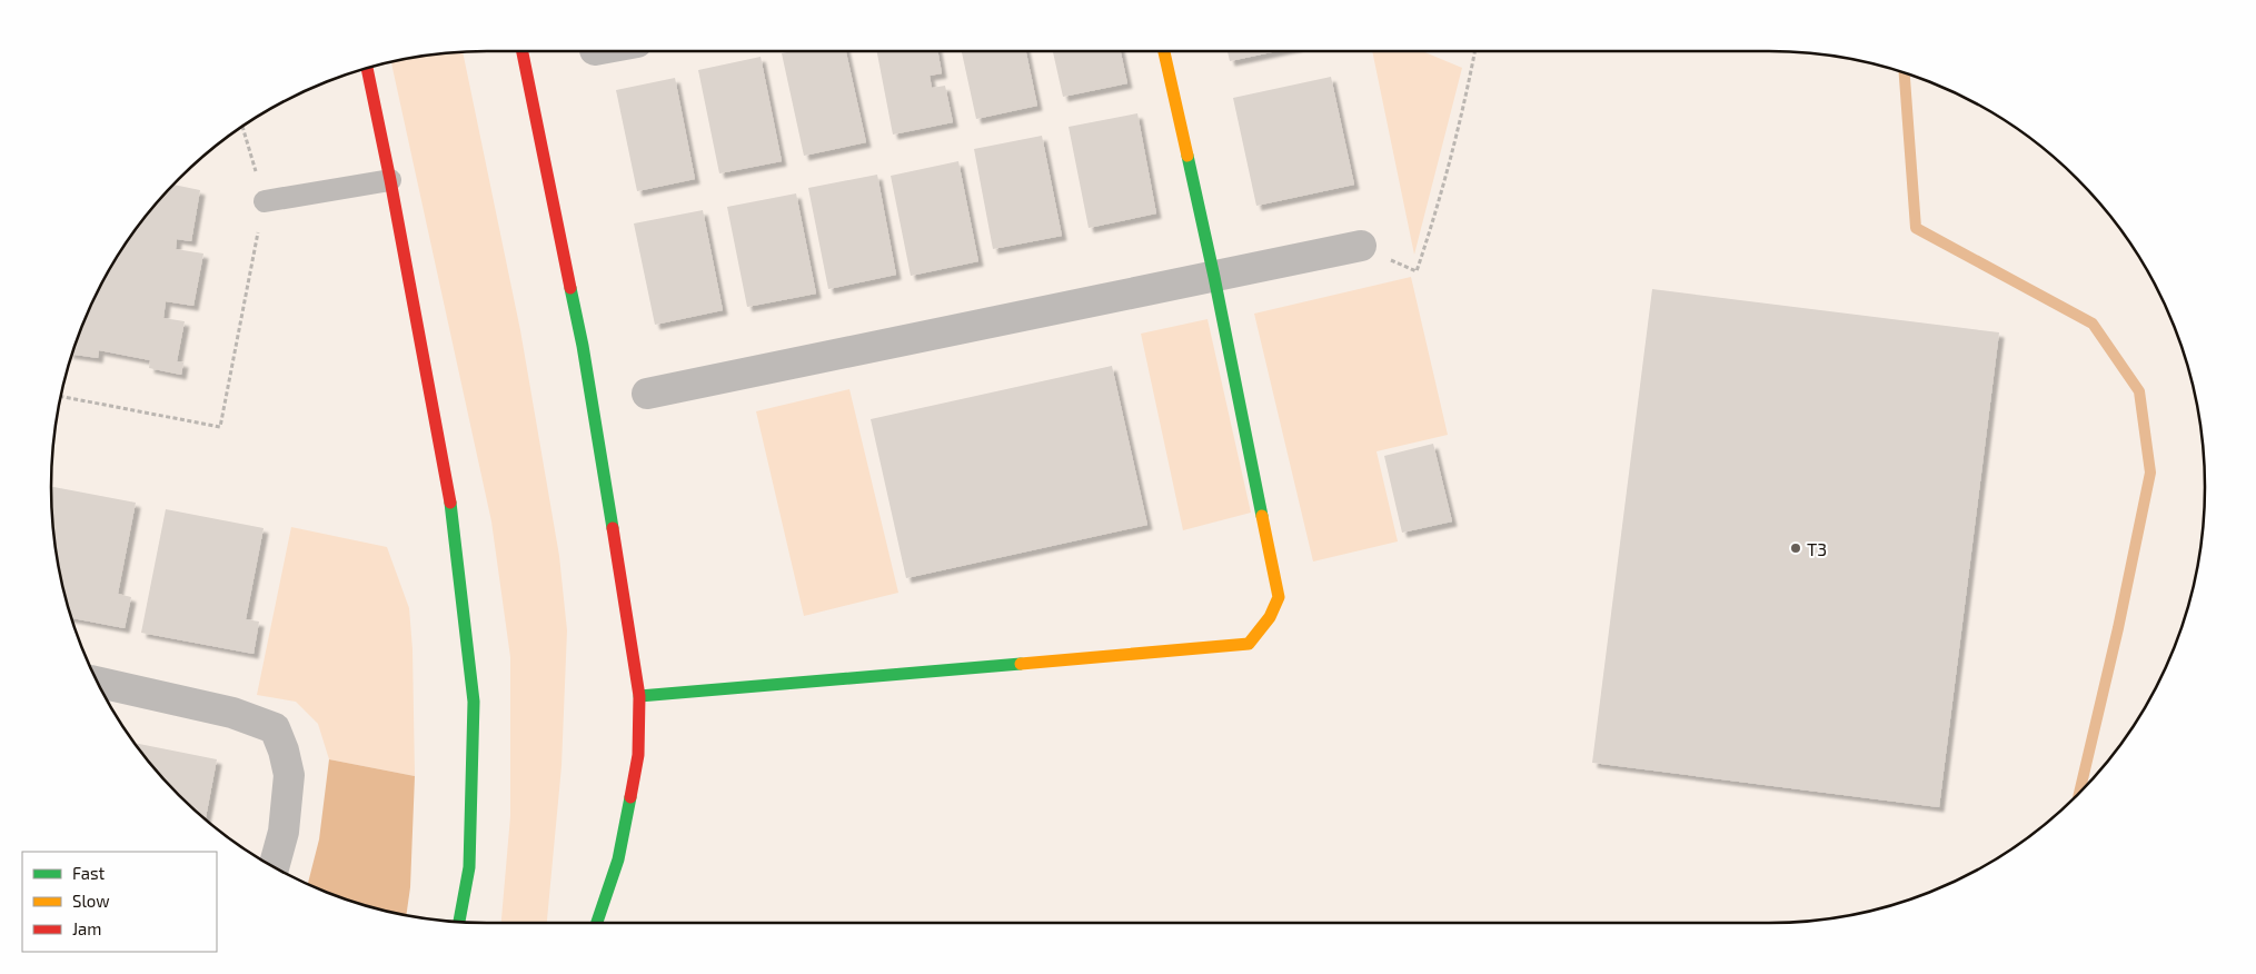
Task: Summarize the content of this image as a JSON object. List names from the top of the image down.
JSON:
{
  "places": ["T3"],
  "legend": ["Fast", "Slow", "Jam"]
}
